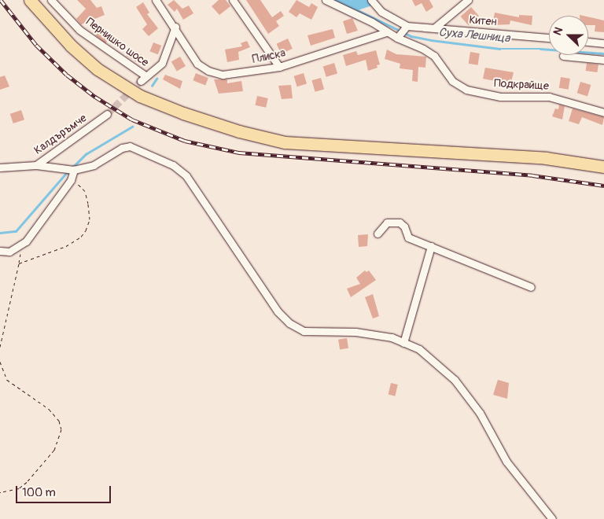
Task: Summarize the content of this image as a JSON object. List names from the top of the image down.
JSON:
{
  "streets": {
    "street": [
      "Китен",
      "Пернишко шосе",
      "Плиска",
      "Подкрайще",
      "Калдъръмче"
    ]
  },
  "crossings": [
    ["Пернишко шосе", "Плиска"],
    ["Плиска", "Подкрайще"]
  ],
  "water": ["Суха Лешница"],
  "scale_bar": "100 m",
  "north": "left"
}
